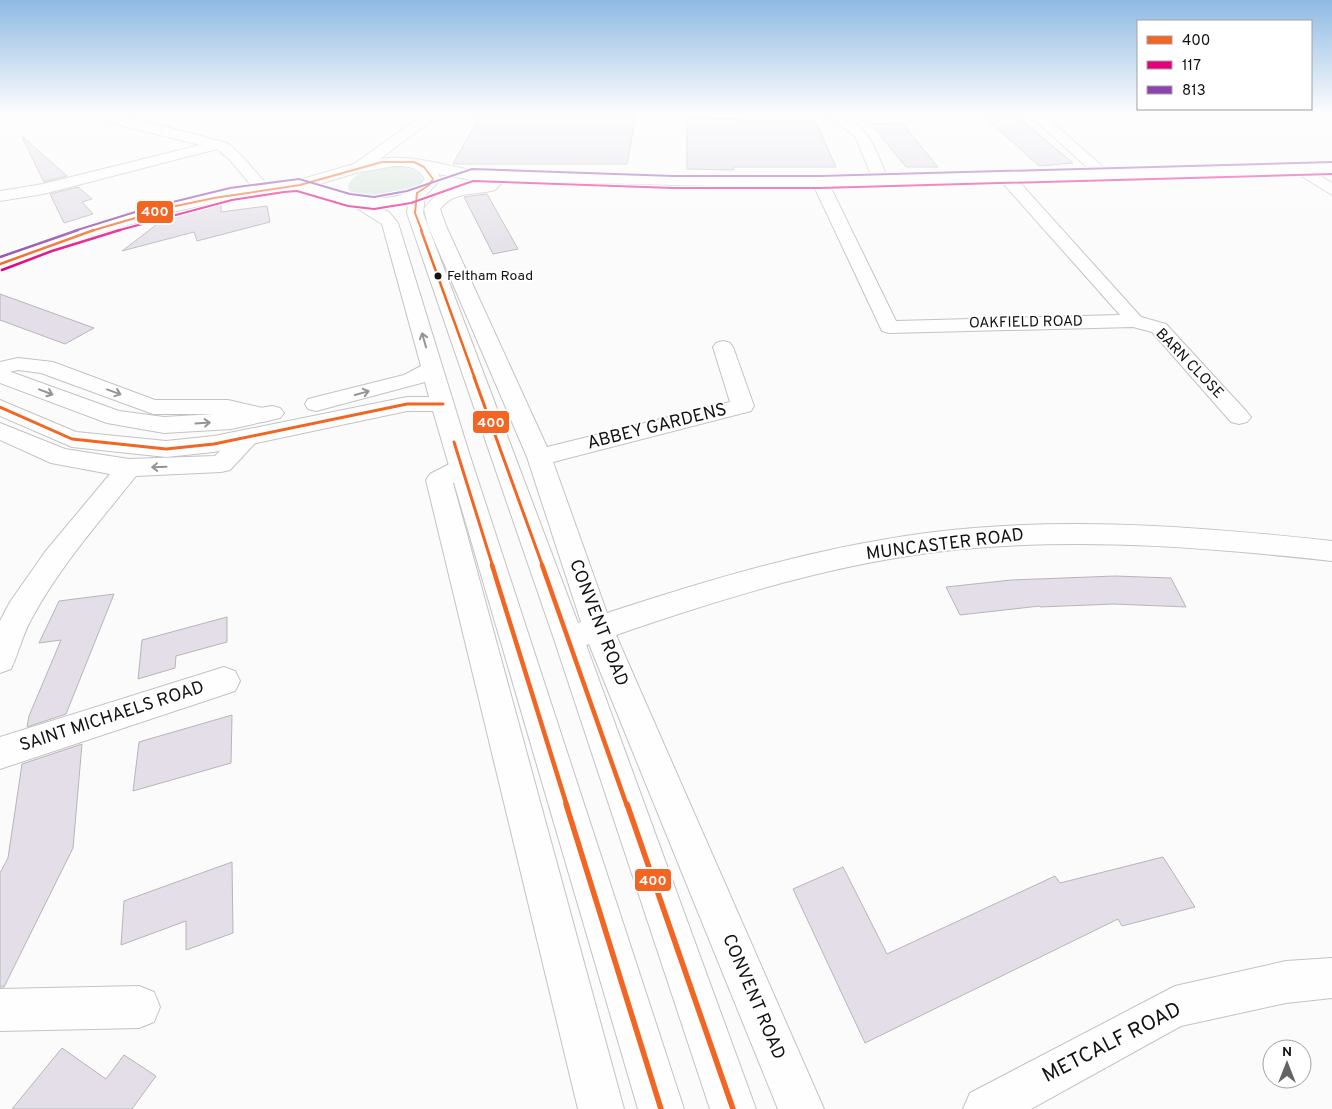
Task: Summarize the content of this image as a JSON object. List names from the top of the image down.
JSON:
{
  "streets": {
    "street": [
      "OAKFIELD ROAD",
      "BARN CLOSE",
      "ABBEY GARDENS",
      "MUNCASTER ROAD",
      "CONVENT ROAD",
      "SAINT MICHAELS ROAD",
      "METCALF ROAD"
    ]
  },
  "crossings": [
    ["OAKFIELD ROAD", "BARN CLOSE"],
    ["ABBEY GARDENS", "CONVENT ROAD"],
    ["MUNCASTER ROAD", "CONVENT ROAD"]
  ],
  "places": ["Feltham Road"],
  "lines": ["transit line 400", "transit line 813", "transit line 117"],
  "legend": ["400", "117", "813"],
  "north": "top"
}
